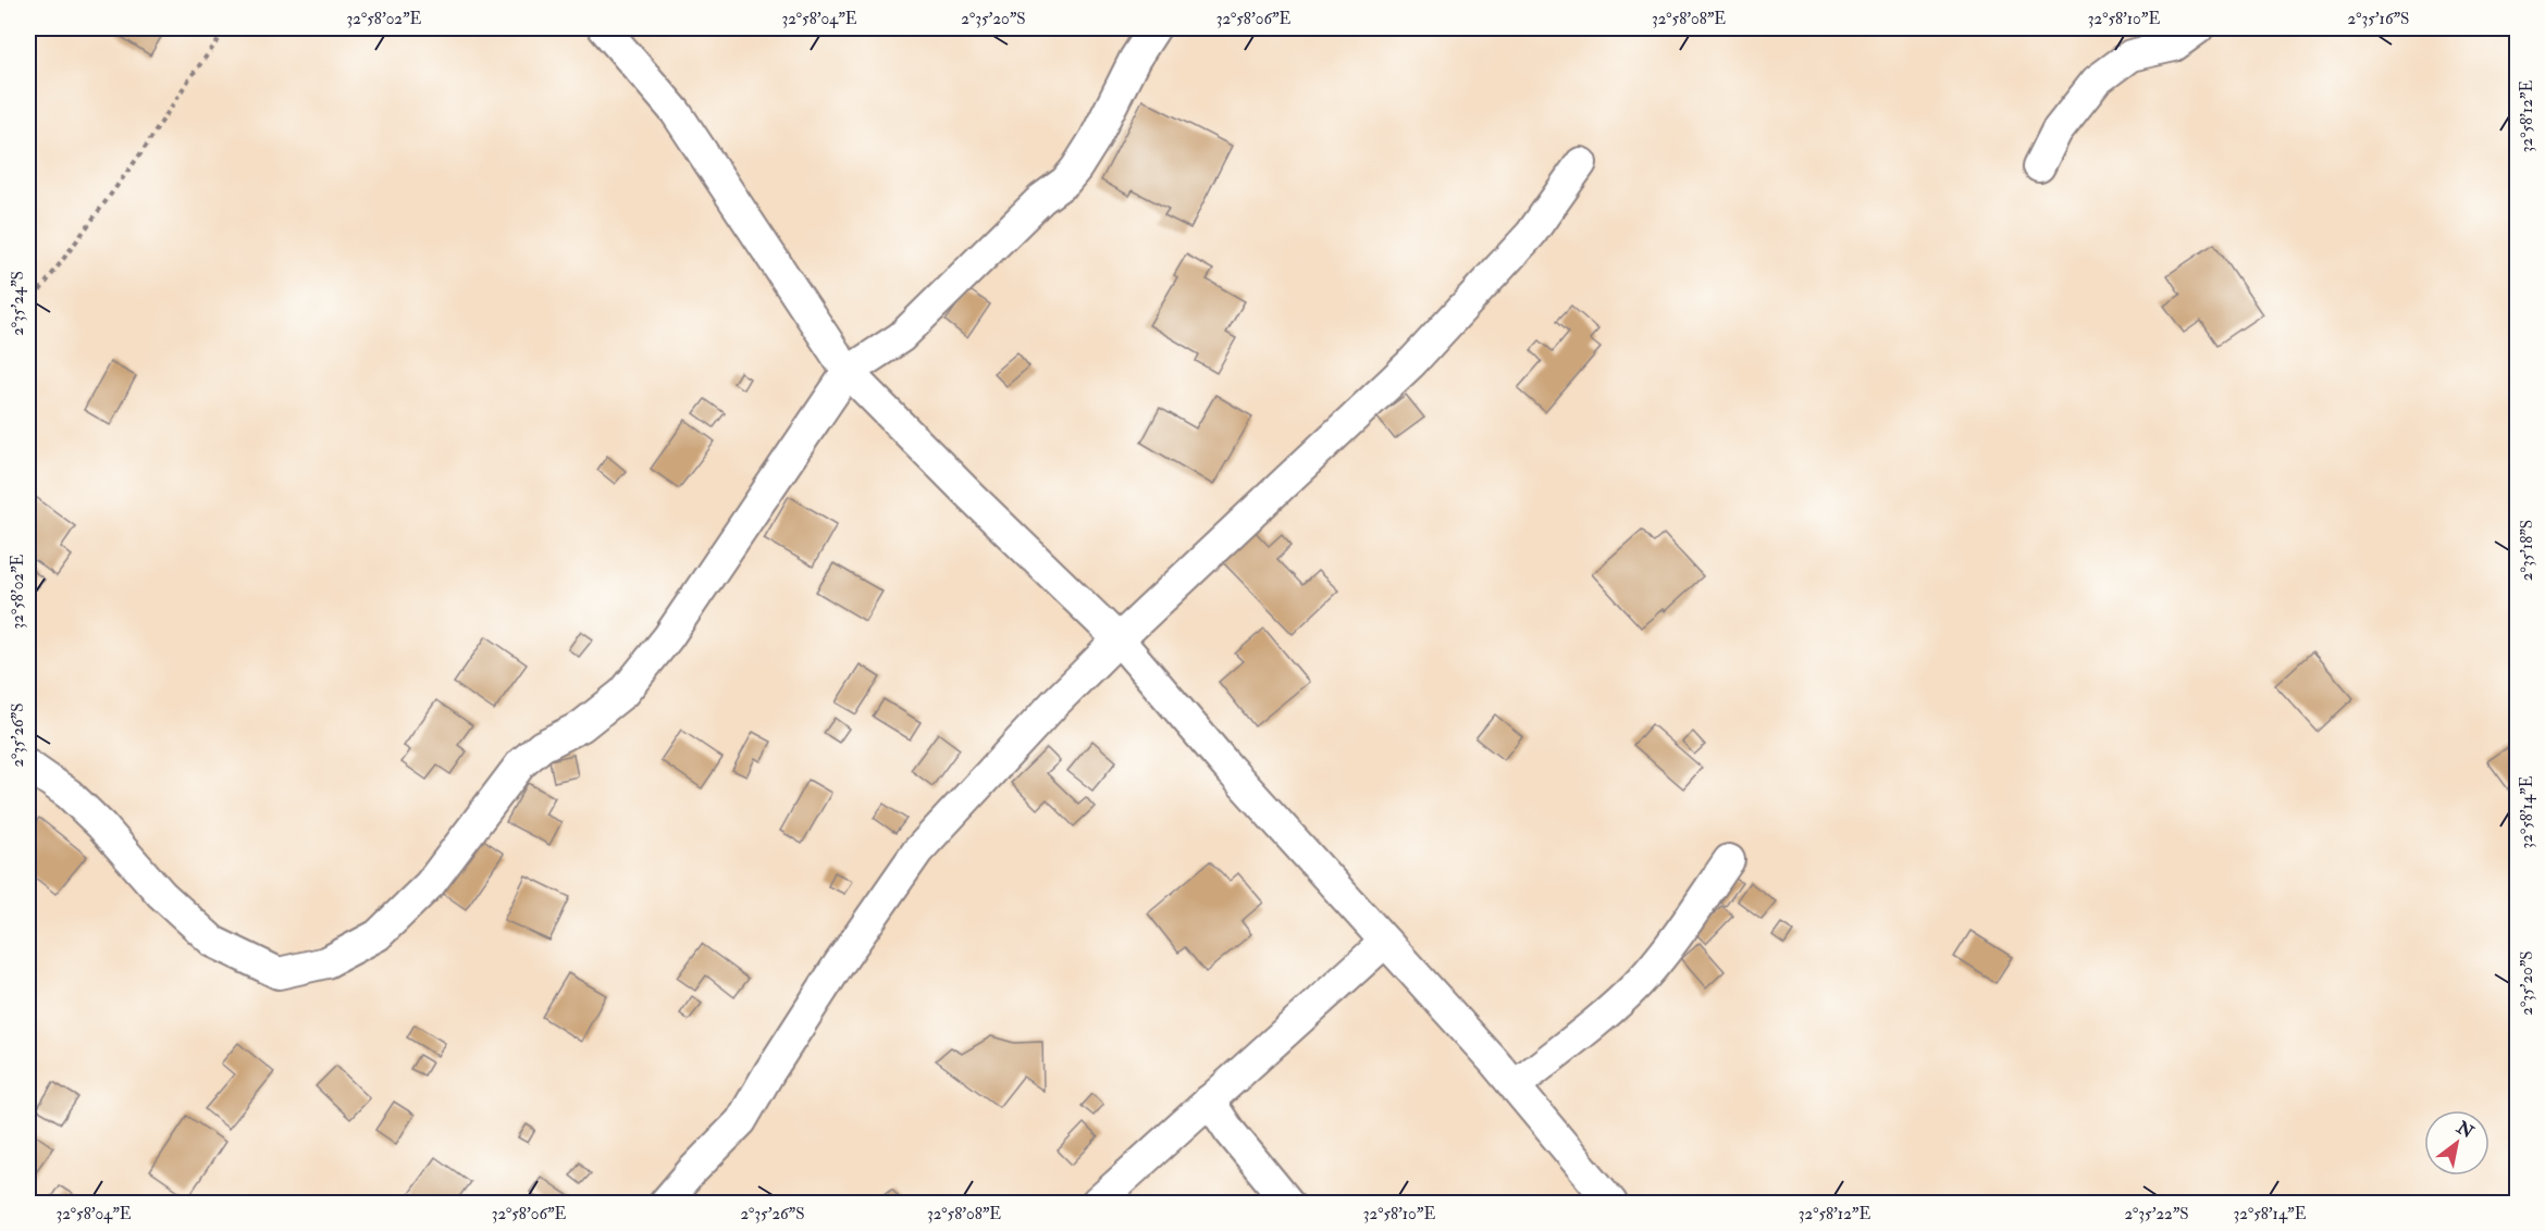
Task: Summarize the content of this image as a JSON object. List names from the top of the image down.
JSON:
{
  "north": "top right",
  "coordinates": [
    "32°58'02\"E",
    "32°58'04\"E",
    "2°35'20\"S",
    "32°58'06\"E",
    "32°58'08\"E",
    "32°58'10\"E",
    "2°35'16\"S",
    "32°58'12\"E",
    "2°35'24\"S",
    "2°35'18\"S",
    "2°35'26\"S",
    "32°58'14\"E",
    "2°35'22\"S"
  ]
}
